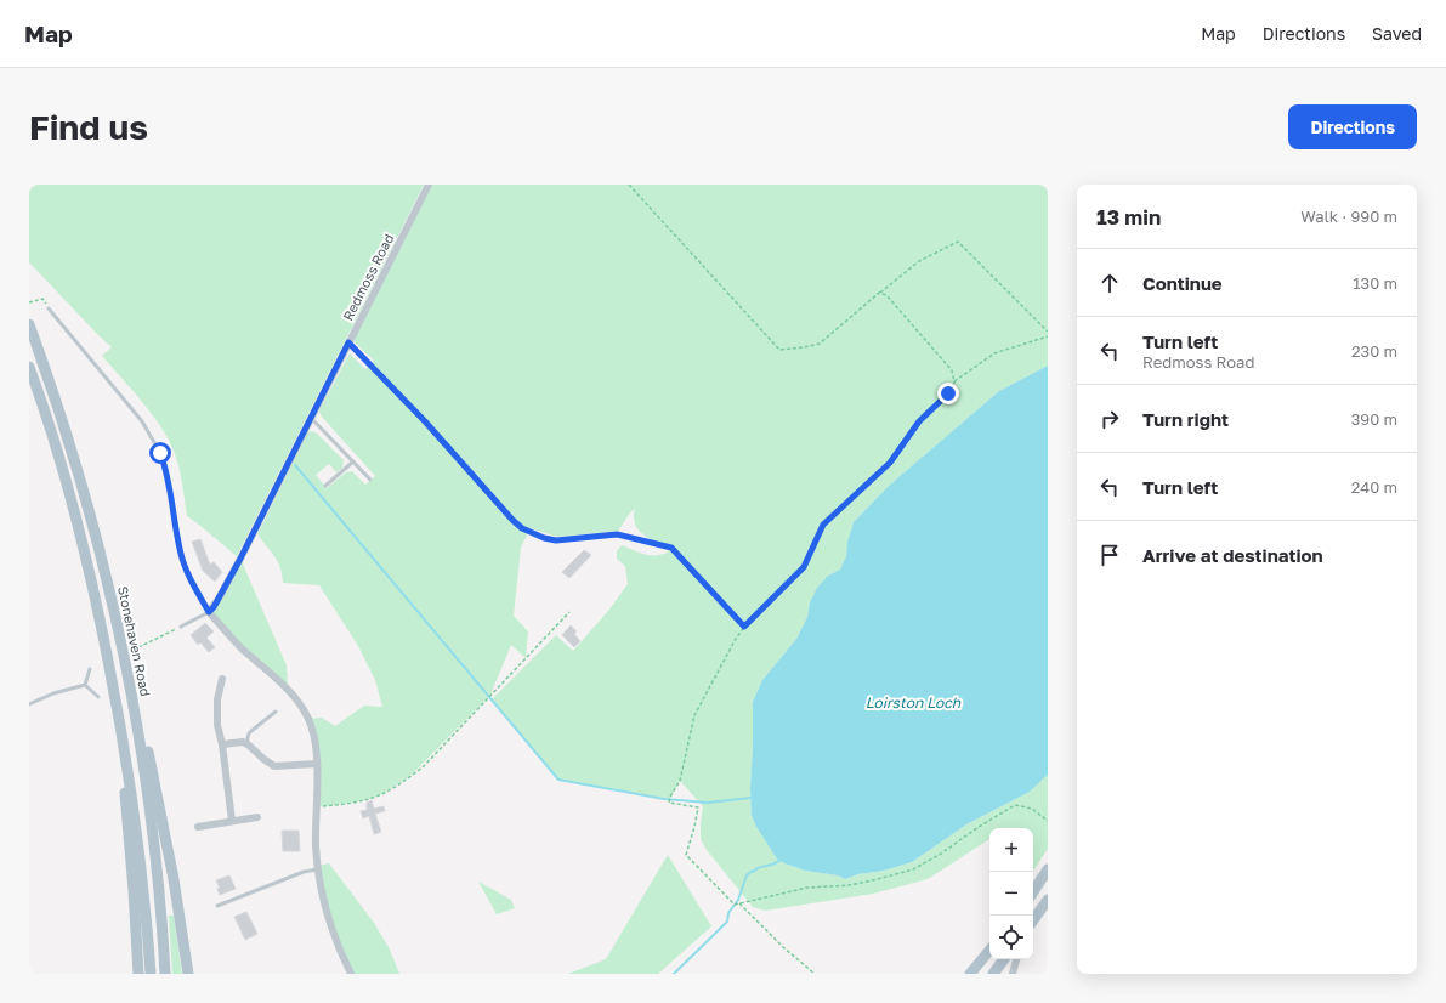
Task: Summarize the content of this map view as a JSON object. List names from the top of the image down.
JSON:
{
  "streets": {
    "main road": ["Stonehaven Road"],
    "street": ["Redmoss Road"]
  },
  "water": ["Loirston Loch"],
  "page": {
    "header": "Map",
    "nav": ["Map", "Directions", "Saved"],
    "buttons": "Directions",
    "title": "Find us",
    "heading": ["13 min", "Walk · 990 m"],
    "list": [
      ["Continue", "130 m"],
      ["Turn left", "Redmoss Road", "230 m"],
      ["Turn right", "390 m"],
      ["Turn left", "240 m"],
      "Arrive at destination"
    ],
    "map_buttons": ["+", "−"]
  }
}
